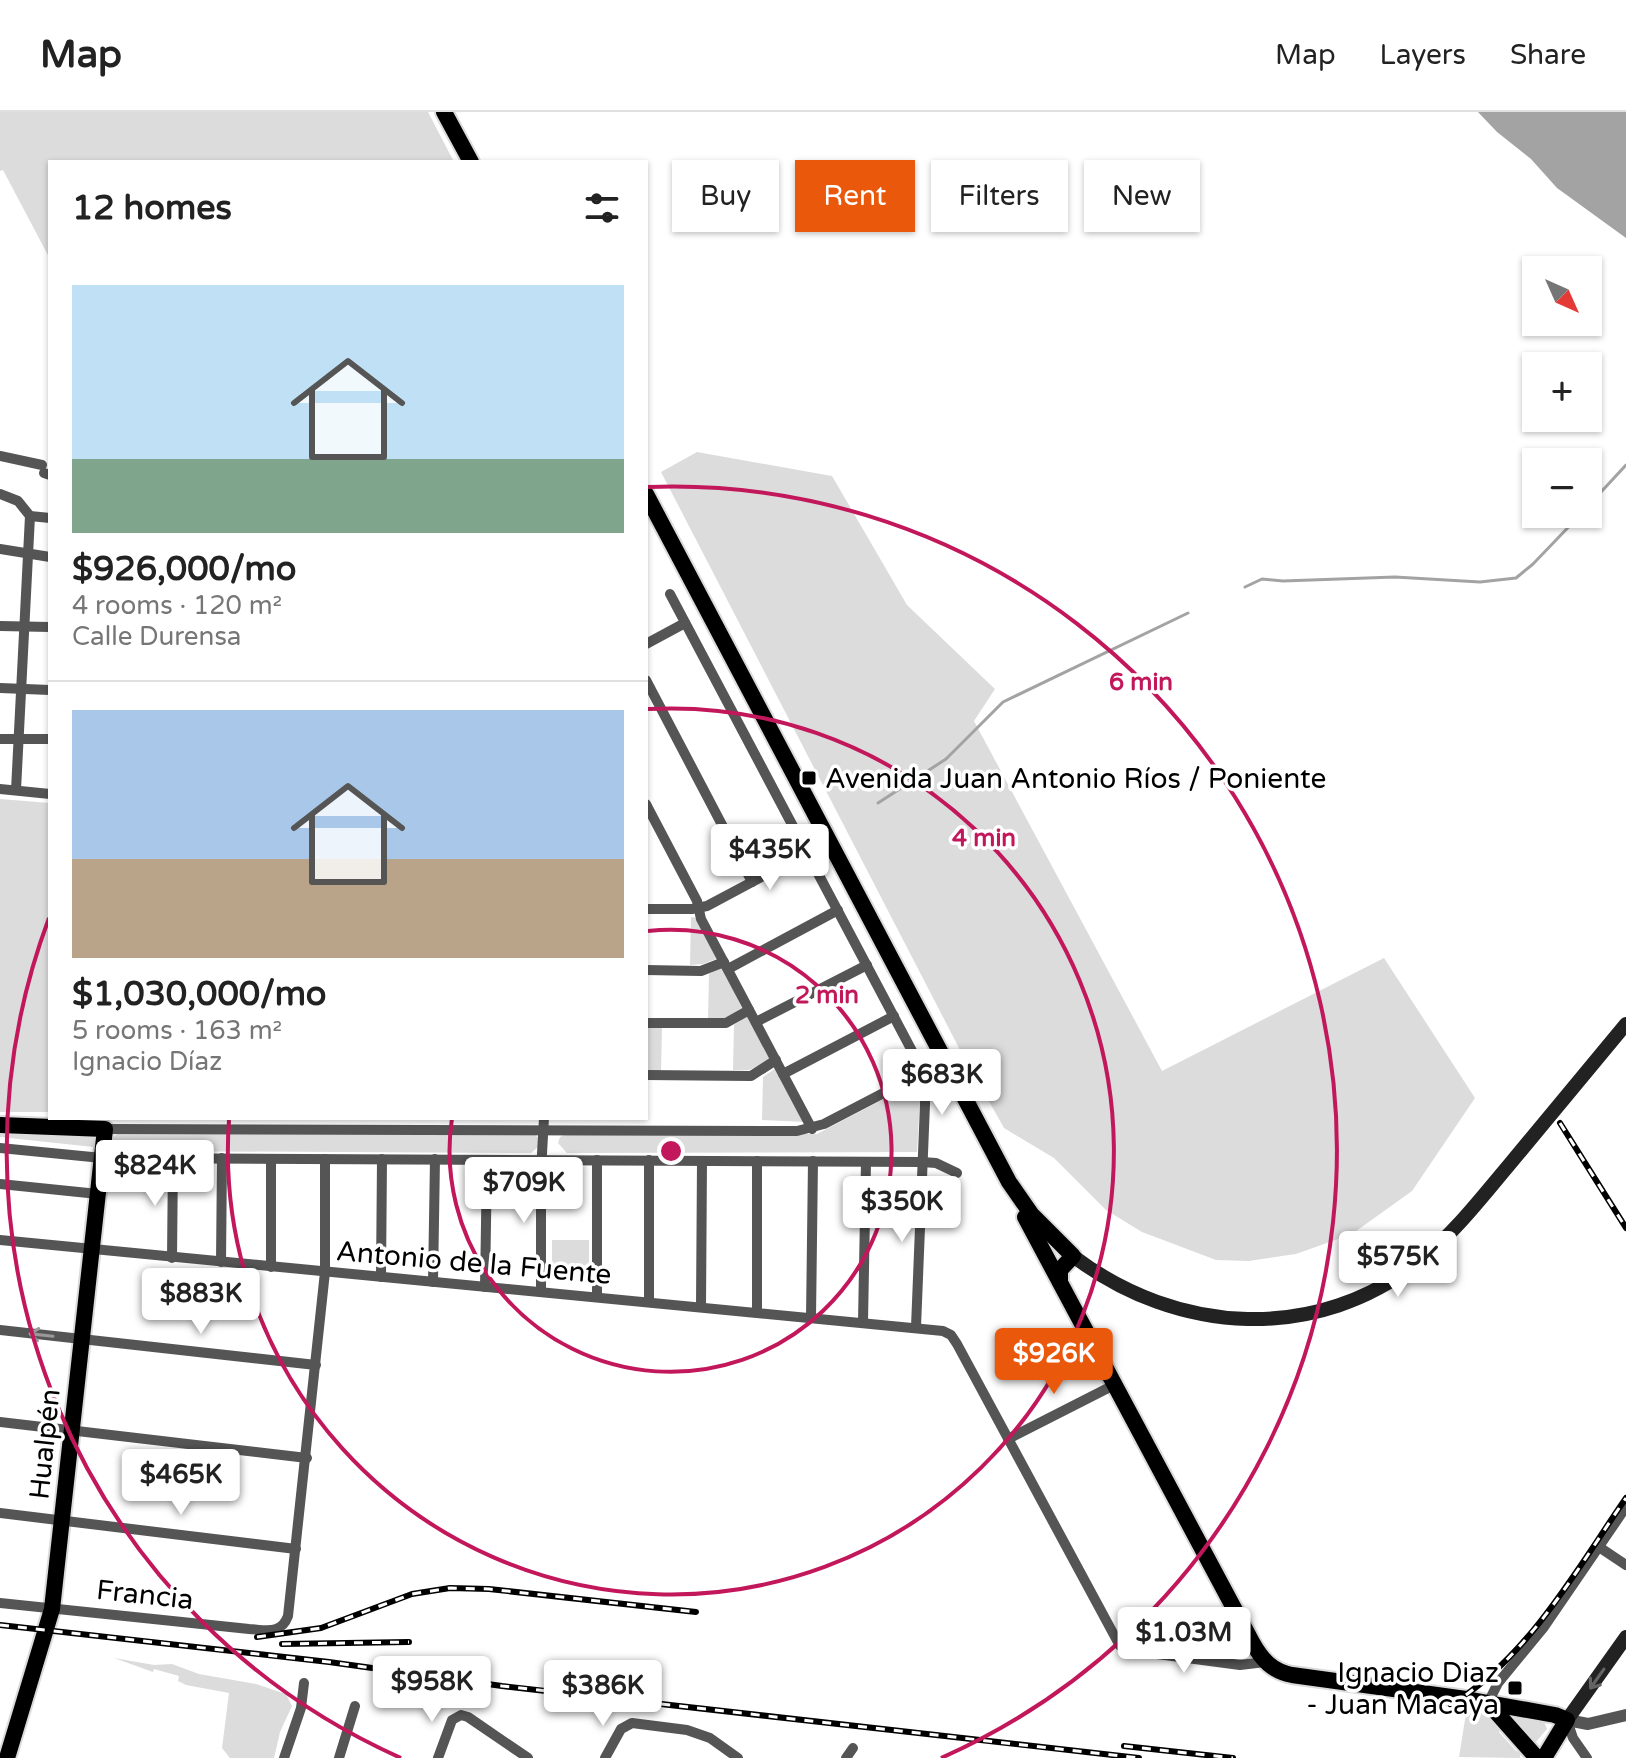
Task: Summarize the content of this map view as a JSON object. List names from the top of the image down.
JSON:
{
  "streets": {
    "main road": ["Hualpén"],
    "street": ["Antonio de la Fuente", "Francia"]
  },
  "crossings": [
    ["Antonio de la Fuente", "Hualpén"],
    ["Hualpén", "Francia"]
  ],
  "places": {
    "transit": ["Avenida Juan Antonio Ríos / Poniente", "Ignacio Diaz - Juan Macaya"]
  },
  "north": "bottom right",
  "page": {
    "header": "Map",
    "nav": ["Map", "Layers", "Share"],
    "chip": [
      "Buy",
      "Rent",
      "Filters",
      "New"
    ],
    "heading": "12 homes",
    "map_buttons": ["+", "−"],
    "list": [
      {
        "name": "$926,000/mo",
        "note": "4 rooms · 120 m² · Calle Durensa"
      },
      {
        "name": "$1,030,000/mo",
        "note": "5 rooms · 163 m² · Ignacio Díaz"
      }
    ],
    "price": [
      "$435K",
      "$683K",
      "$824K",
      "$709K",
      "$350K",
      "$575K",
      "$883K",
      "$926K",
      "$465K",
      "$1.03M",
      "$958K",
      "$386K"
    ]
  },
  "rings": ["6 min", "4 min", "2 min"]
}
